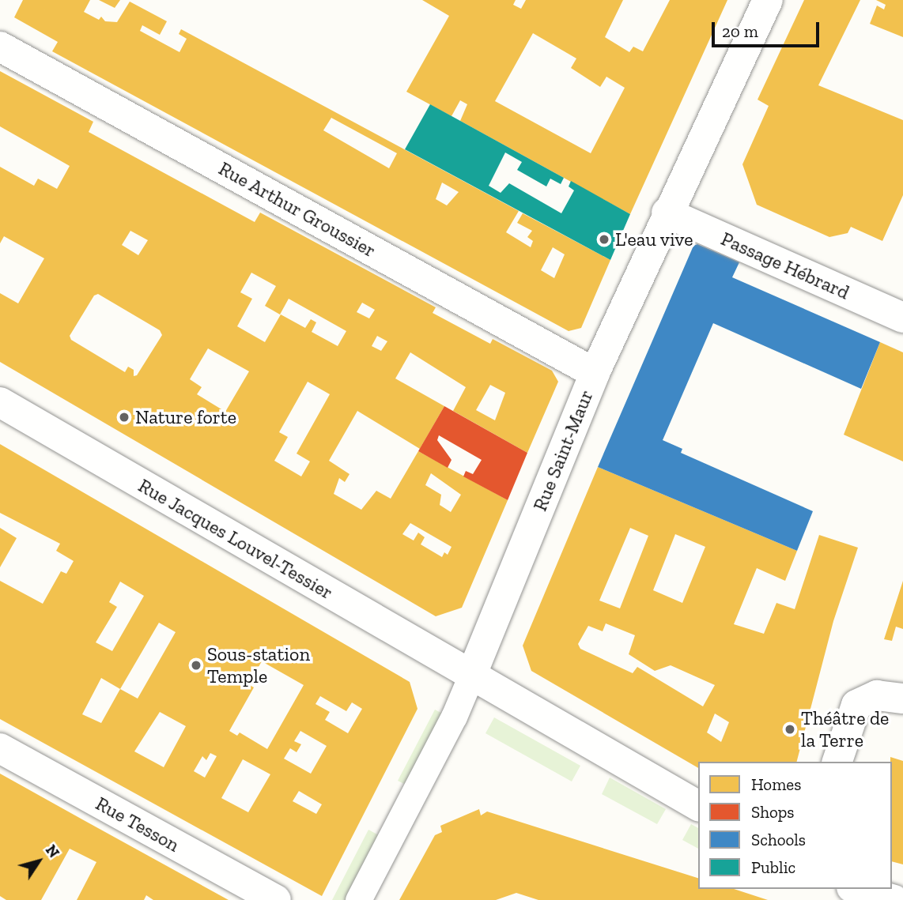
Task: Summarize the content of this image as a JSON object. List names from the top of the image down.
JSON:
{
  "streets": {
    "street": [
      "Rue Arthur Groussier",
      "Passage Hébrard",
      "Rue Saint-Maur",
      "Rue Jacques Louvel-Tessier",
      "Rue Tesson"
    ]
  },
  "crossings": [
    ["Rue Arthur Groussier", "Rue Saint-Maur"],
    ["Passage Hébrard", "Rue Saint-Maur"],
    ["Rue Saint-Maur", "Rue Jacques Louvel-Tessier"]
  ],
  "places": [
    "L'eau vive",
    "Nature forte",
    "Sous-station Temple",
    "Théâtre de la Terre"
  ],
  "legend": [
    "Homes",
    "Shops",
    "Schools",
    "Public"
  ],
  "scale_bar": "20 m",
  "north": "top right"
}
